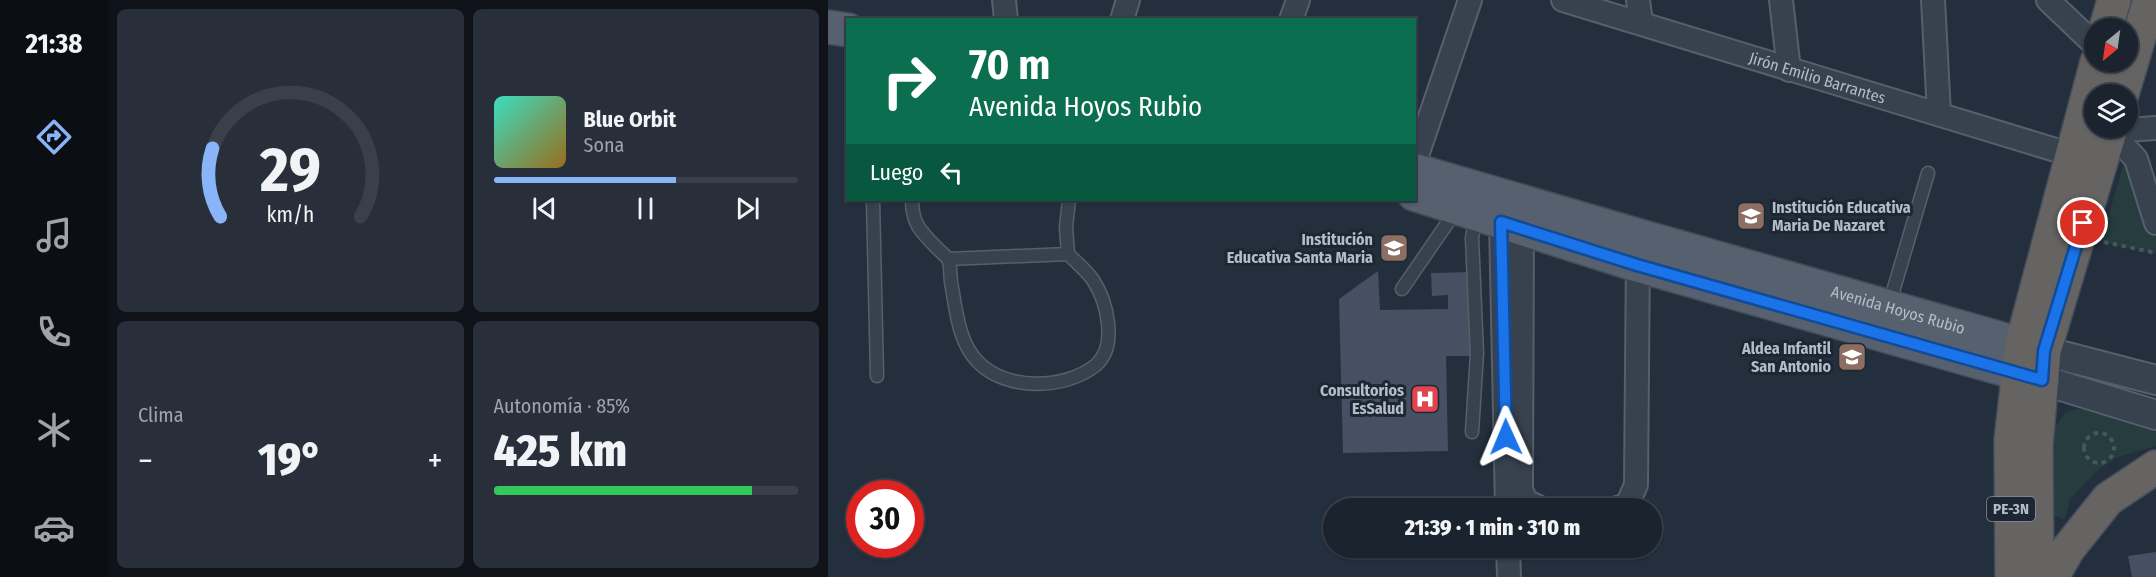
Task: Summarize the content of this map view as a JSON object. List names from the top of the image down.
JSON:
{
  "streets": {
    "highway": ["PE-3N"],
    "main road": ["Avenida Hoyos Rubio"],
    "street": ["Jirón Emilio Barrantes"]
  },
  "crossings": [
    ["Jirón Emilio Barrantes", "PE-3N"],
    ["Avenida Hoyos Rubio", "PE-3N"]
  ],
  "places": {
    "school or university": ["Institución Educativa Maria De Nazaret", "Institución Educativa Santa Maria", "Aldea Infantil San Antonio"],
    "hospital": ["Consultorios EsSalud"]
  },
  "north": "bottom left",
  "page": {
    "tabs": "21:38",
    "turn": ["70 m", "Avenida Hoyos Rubio"],
    "song": ["Blue Orbit", "Sona"],
    "then": "Luego",
    "tile": [
      "Clima",
      ["Autonomía · 85%", "425 km"]
    ],
    "heat": ["−", "19°", "+"],
    "limit": "30",
    "trip": "21:39 · 1 min · 310 m",
    "gauge": ["29", "km/h"]
  }
}
